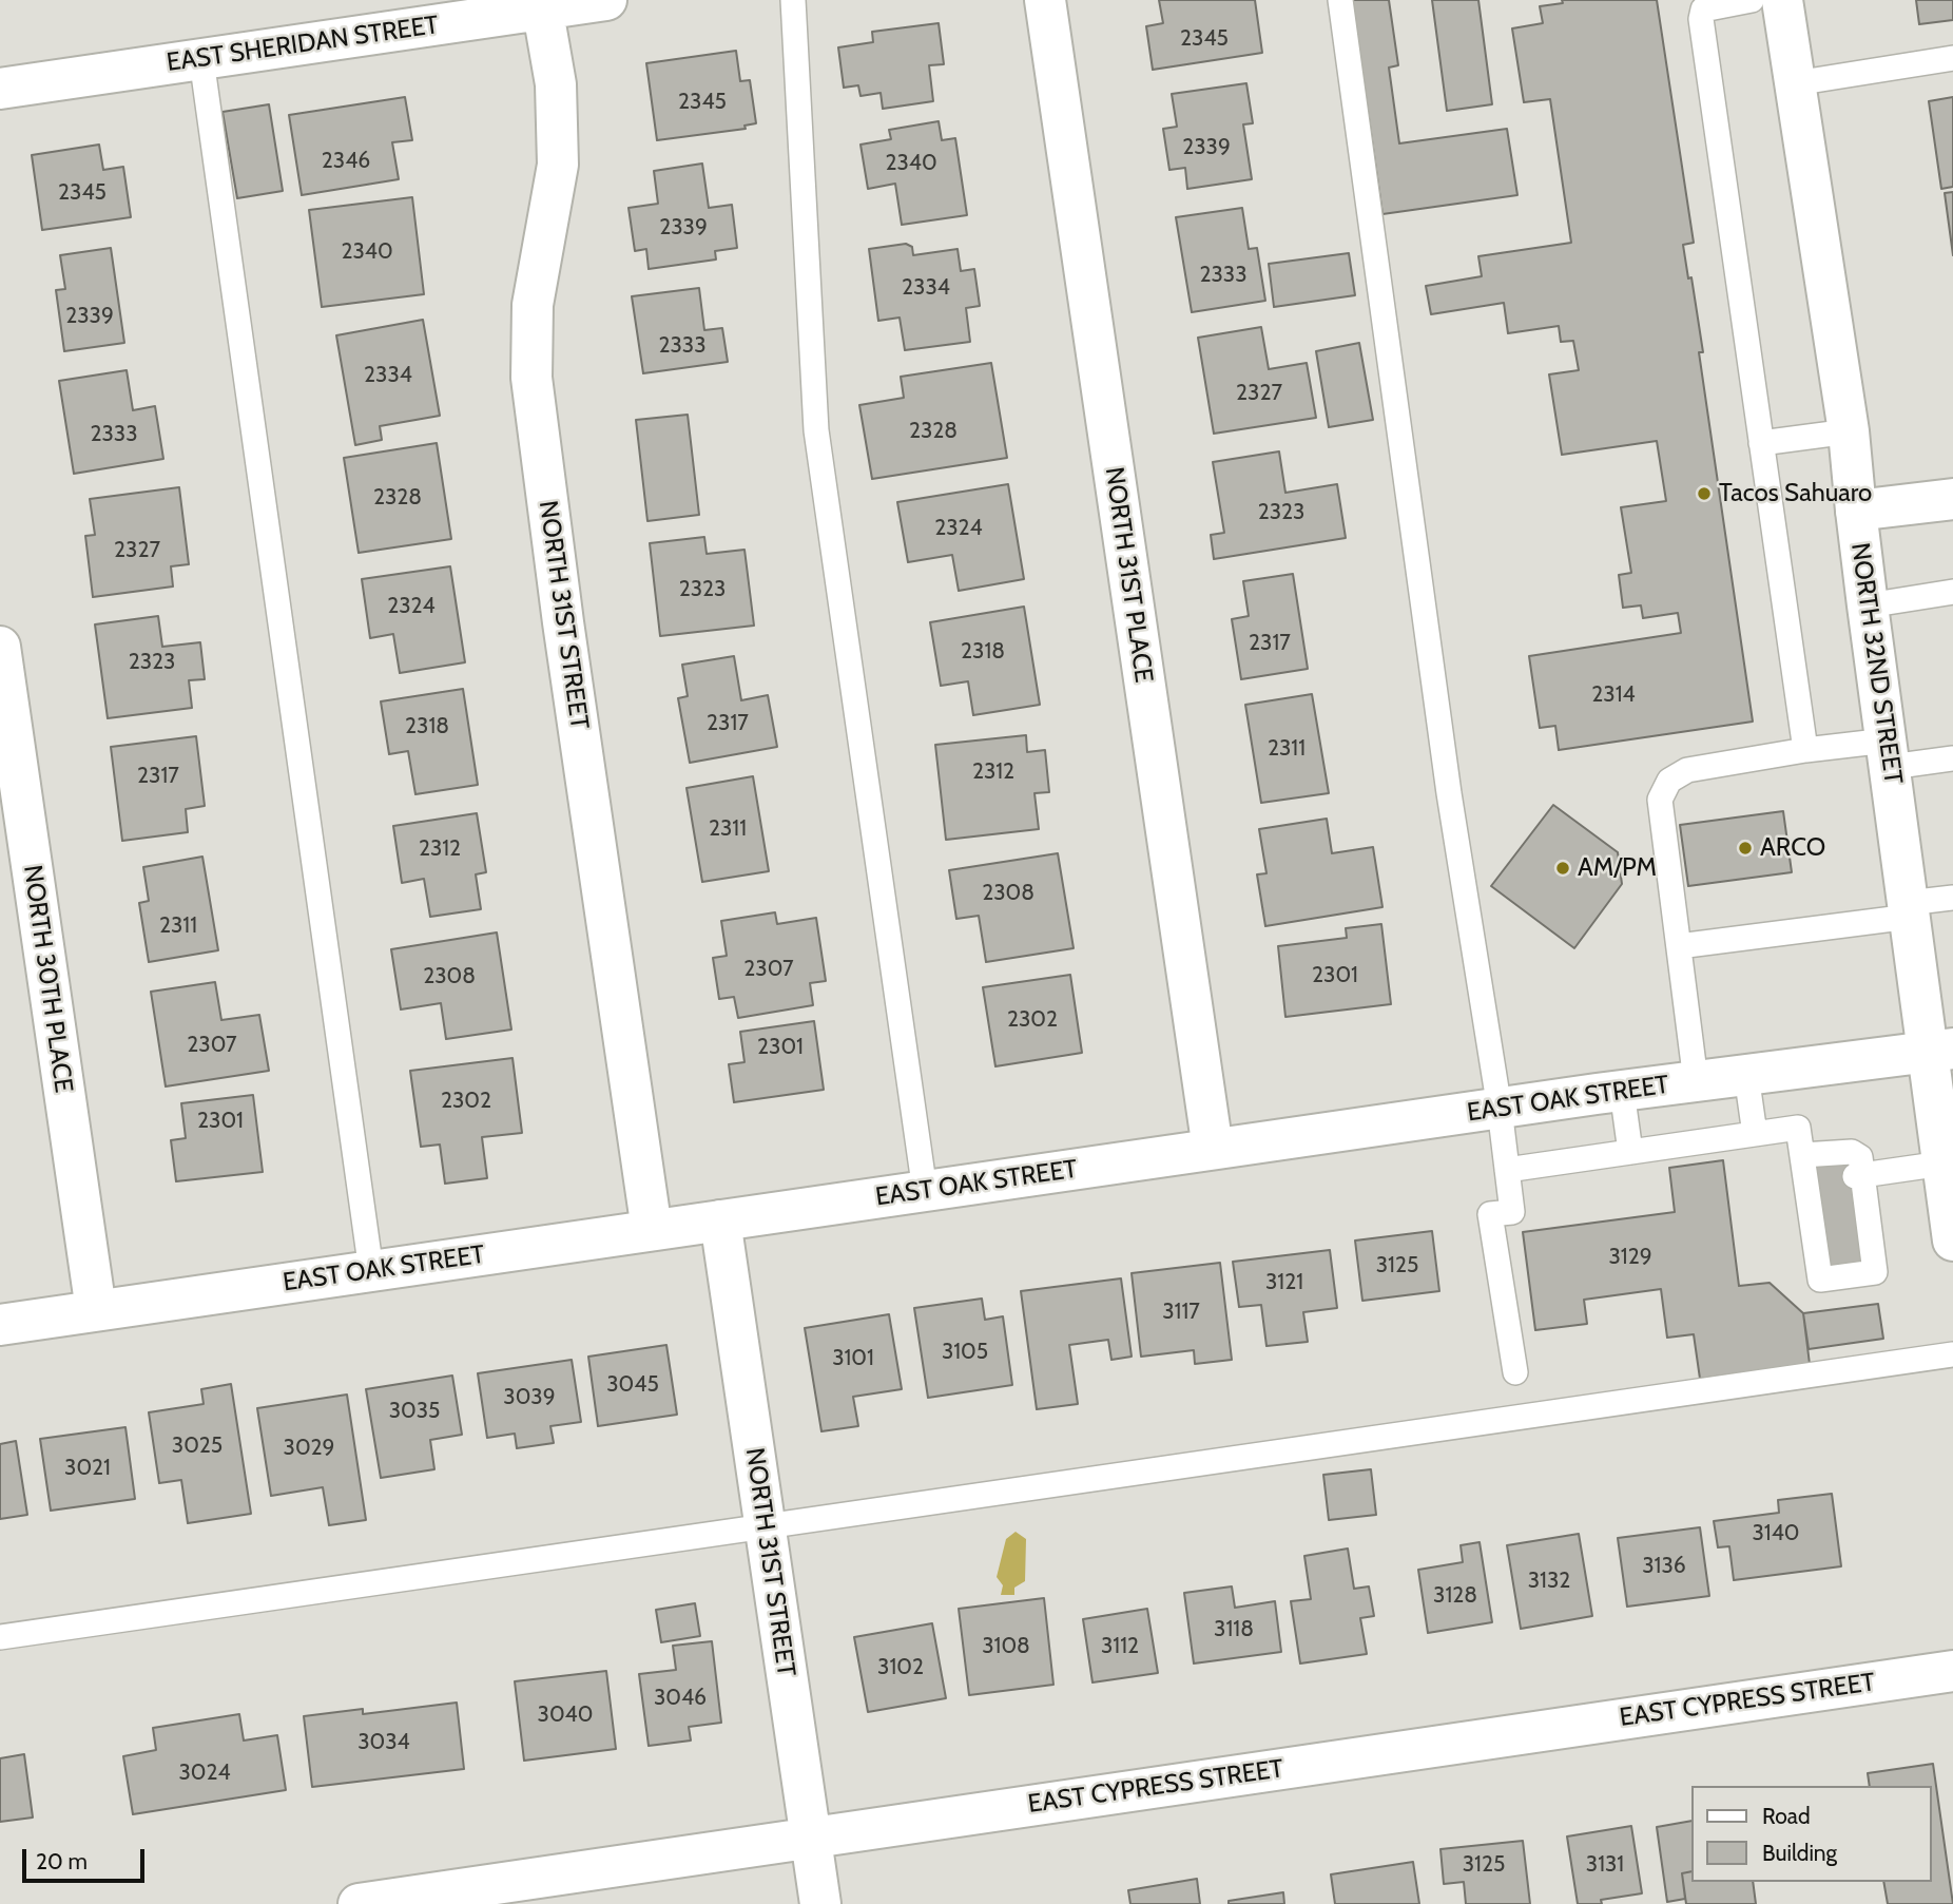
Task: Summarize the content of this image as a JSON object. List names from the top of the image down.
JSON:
{
  "streets": {
    "street": [
      "EAST SHERIDAN STREET",
      "NORTH 31ST PLACE",
      "NORTH 31ST STREET",
      "NORTH 32ND STREET",
      "NORTH 30TH PLACE",
      "EAST OAK STREET",
      "EAST CYPRESS STREET"
    ]
  },
  "crossings": [
    ["EAST SHERIDAN STREET", "NORTH 31ST STREET"],
    ["NORTH 31ST PLACE", "EAST OAK STREET"],
    ["NORTH 31ST STREET", "EAST OAK STREET"],
    ["NORTH 31ST STREET", "EAST CYPRESS STREET"],
    ["NORTH 32ND STREET", "EAST OAK STREET"],
    ["NORTH 30TH PLACE", "EAST OAK STREET"]
  ],
  "places": ["Tacos Sahuaro", "ARCO", "AM/PM"],
  "house_numbers": [
    "2345",
    "2345",
    "2339",
    "2346",
    "2340",
    "2345",
    "2339",
    "2340",
    "2333",
    "2334",
    "2339",
    "2333",
    "2334",
    "2327",
    "2328",
    "2333",
    "2328",
    "2323",
    "2324",
    "2327",
    "2323",
    "2324",
    "2317",
    "2318",
    "2323",
    "2314",
    "2317",
    "2318",
    "2311",
    "2312",
    "2317",
    "2311",
    "2312",
    "2308",
    "2311",
    "2307",
    "2301",
    "2308",
    "2302",
    "2307",
    "2301",
    "2302",
    "2301",
    "3129",
    "3125",
    "3121",
    "3117",
    "3105",
    "3101",
    "3045",
    "3039",
    "3035",
    "3025",
    "3029",
    "3021",
    "3140",
    "3136",
    "3132",
    "3128",
    "3118",
    "3108",
    "3112",
    "3102",
    "3046",
    "3040",
    "3034",
    "3024",
    "3125",
    "3131"
  ],
  "legend": ["Road", "Building"],
  "scale_bar": "20 m"
}
